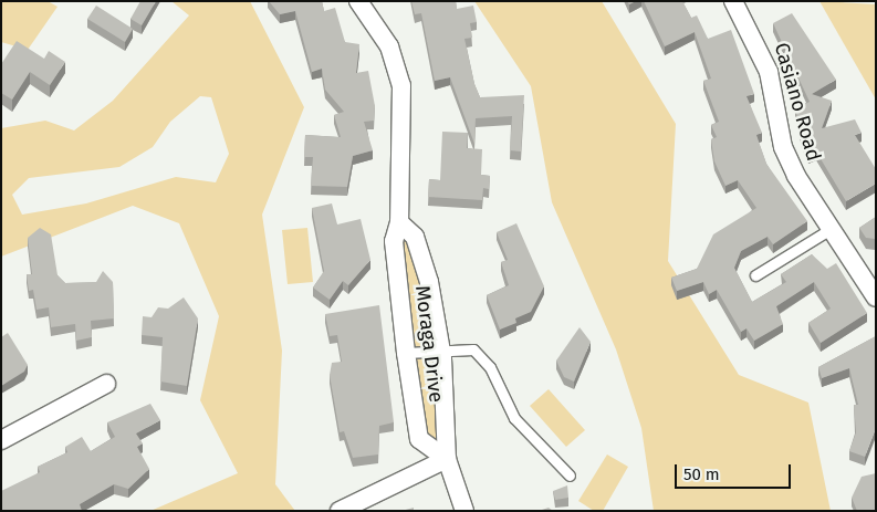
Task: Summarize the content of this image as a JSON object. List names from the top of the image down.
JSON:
{
  "streets": {
    "street": ["Casiano Road", "Moraga Drive"]
  },
  "scale_bar": "50 m"
}
